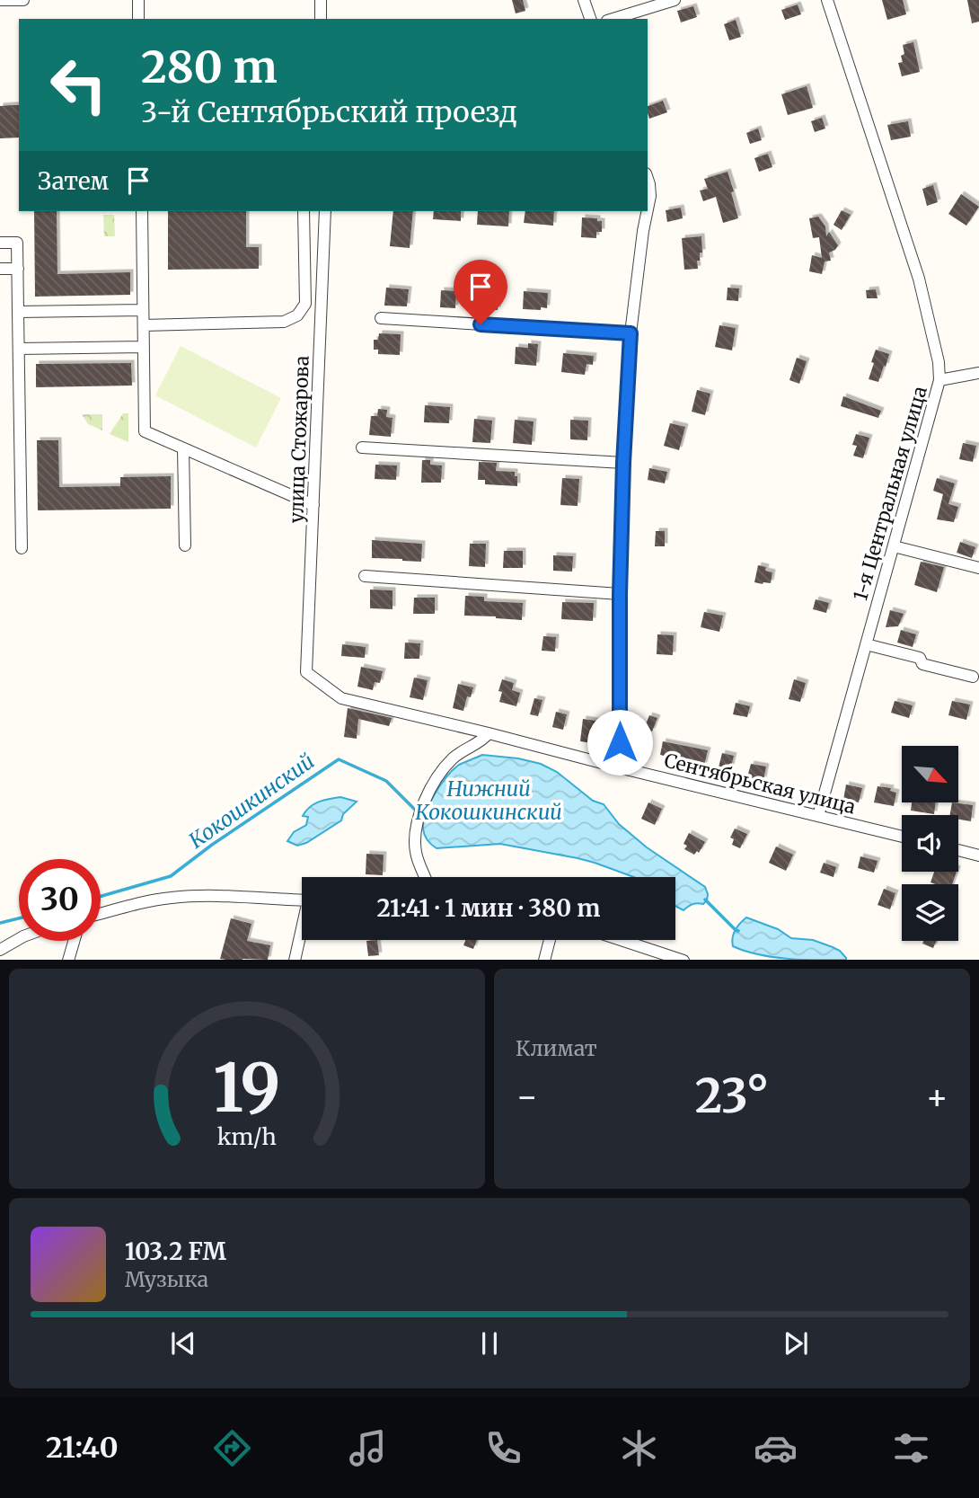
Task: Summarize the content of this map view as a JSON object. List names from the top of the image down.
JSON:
{
  "streets": {
    "street": ["улица Стожарова", "1-я Центральная улица", "Сентябрьская улица"]
  },
  "crossings": [
    ["улица Стожарова", "Сентябрьская улица"],
    ["1-я Центральная улица", "Сентябрьская улица"]
  ],
  "water": ["Нижний Кокошкинский", "Кокошкинский"],
  "north": "bottom right",
  "page": {
    "turn": ["280 m", "3-й Сентябрьский проезд"],
    "then": "Затем",
    "limit": "30",
    "trip": "21:41 · 1 мин · 380 m",
    "tile": "Климат",
    "heat": ["−", "23°", "+"],
    "song": ["103.2 FM", "Музыка"],
    "tabs": "21:40",
    "gauge": ["19", "km/h"]
  }
}
